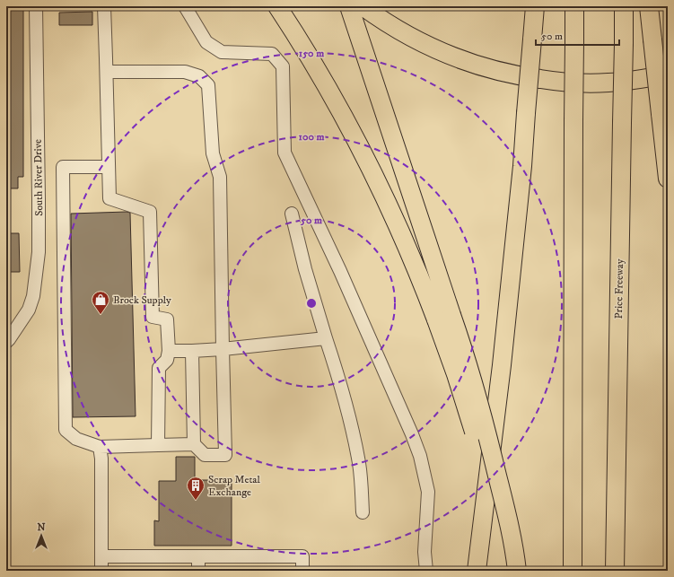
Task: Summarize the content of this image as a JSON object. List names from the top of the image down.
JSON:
{
  "streets": {
    "highway": ["Price Freeway"],
    "street": ["South River Drive"]
  },
  "places": {
    "shop": ["Brock Supply"],
    "building": ["Scrap Metal Exchange"]
  },
  "scale_bar": "50 m",
  "north": "top",
  "rings": ["150 m", "100 m", "50 m"]
}
